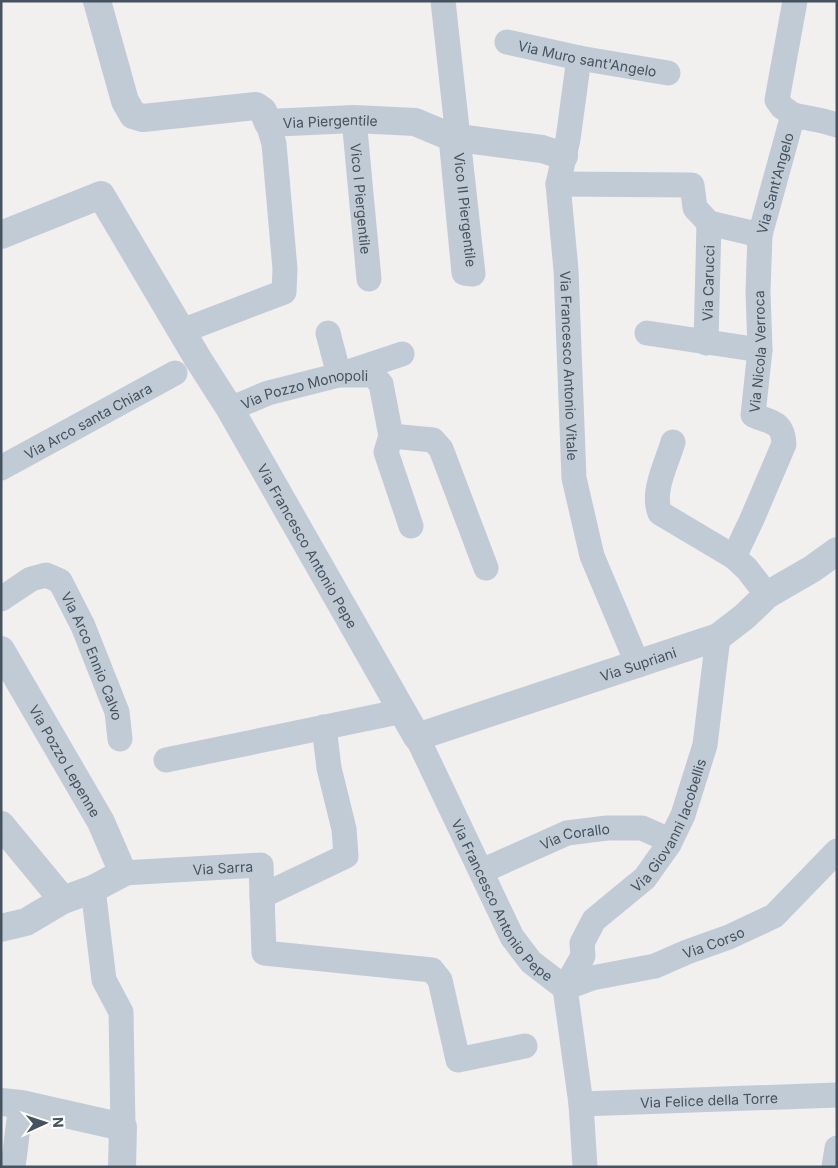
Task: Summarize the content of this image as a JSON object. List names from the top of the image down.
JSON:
{
  "streets": {
    "street": [
      "Via Muro sant'Angelo",
      "Via Piergentile",
      "Via Sant'Angelo",
      "Vico I Piergentile",
      "Vico II Piergentile",
      "Via Carucci",
      "Via Nicola Verroca",
      "Via Francesco Antonio Vitale",
      "Via Pozzo Monopoli",
      "Via Arco santa Chiara",
      "Via Francesco Antonio Pepe",
      "Via Arco Ennio Calvo",
      "Via Supriani",
      "Via Pozzo Lepenne",
      "Via Giovanni Iacobellis",
      "Via Corallo",
      "Via Sarra",
      "Via Corso",
      "Via Felice della Torre"
    ]
  },
  "crossings": [
    ["Via Muro sant'Angelo", "Via Francesco Antonio Vitale"],
    ["Via Piergentile", "Vico I Piergentile"],
    ["Via Piergentile", "Vico II Piergentile"],
    ["Via Piergentile", "Via Francesco Antonio Vitale"],
    ["Via Sant'Angelo", "Via Carucci"],
    ["Via Sant'Angelo", "Via Nicola Verroca"],
    ["Via Francesco Antonio Vitale", "Via Supriani"],
    ["Via Pozzo Monopoli", "Via Francesco Antonio Pepe"],
    ["Via Arco santa Chiara", "Via Francesco Antonio Pepe"],
    ["Via Francesco Antonio Pepe", "Via Supriani"],
    ["Via Francesco Antonio Pepe", "Via Giovanni Iacobellis"],
    ["Via Francesco Antonio Pepe", "Via Corallo"],
    ["Via Francesco Antonio Pepe", "Via Corso"],
    ["Via Supriani", "Via Giovanni Iacobellis"],
    ["Via Pozzo Lepenne", "Via Sarra"],
    ["Via Giovanni Iacobellis", "Via Corallo"],
    ["Via Giovanni Iacobellis", "Via Corso"]
  ],
  "north": "right"
}
